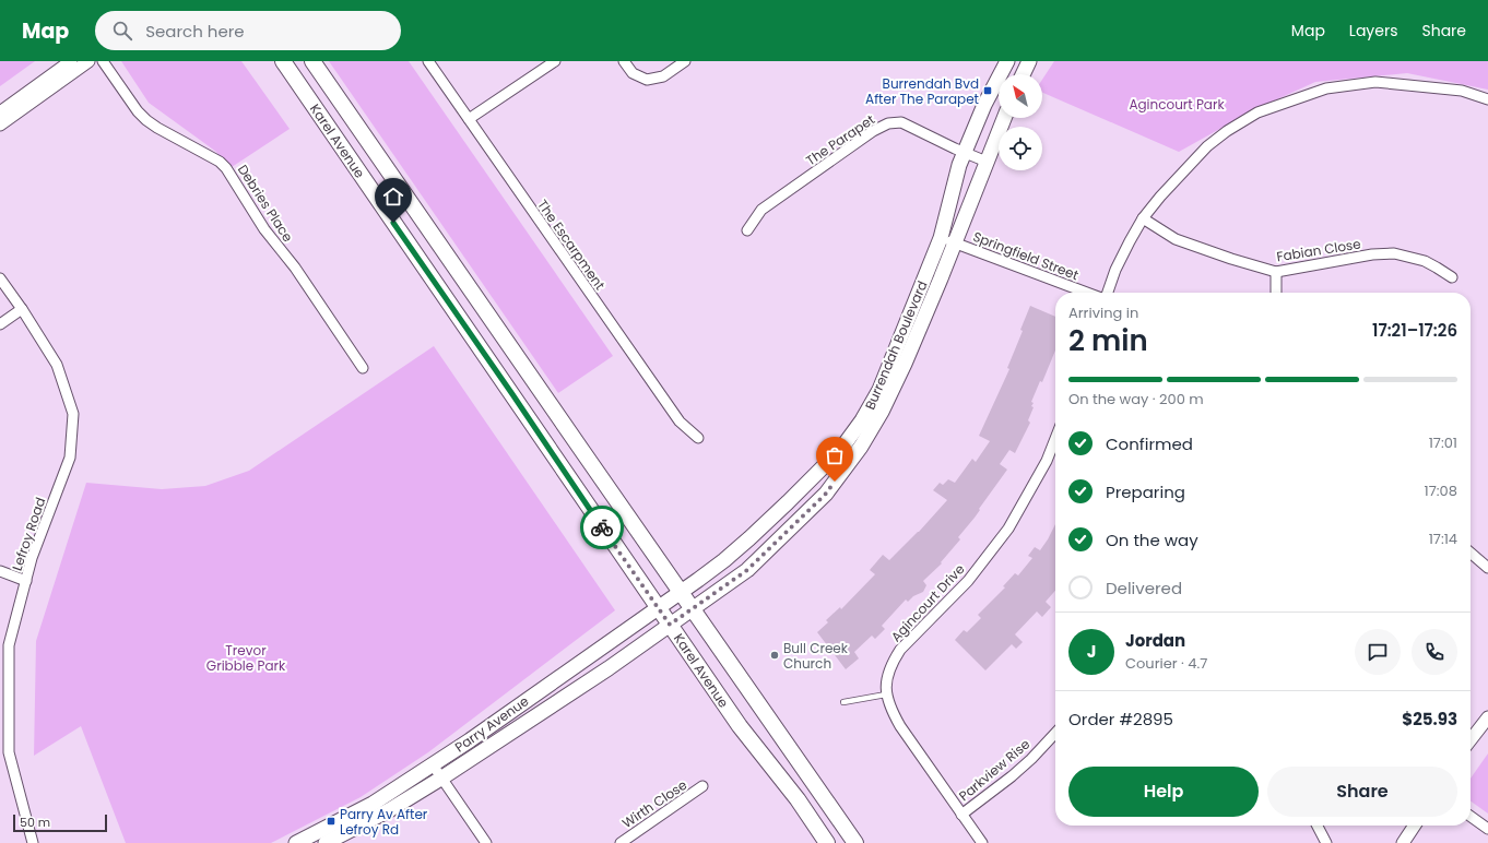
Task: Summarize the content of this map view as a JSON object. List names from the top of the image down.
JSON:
{
  "streets": {
    "main road": ["Karel Avenue", "Burrendah Boulevard", "Parry Avenue"],
    "street": [
      "The Parapet",
      "Debries Place",
      "The Escarpment",
      "Fabian Close",
      "Springfield Street",
      "Lefroy Road",
      "Agincourt Drive",
      "Parkview Rise",
      "Wirth Close"
    ]
  },
  "crossings": [
    ["The Parapet", "Burrendah Boulevard"],
    ["Karel Avenue", "Burrendah Boulevard"],
    ["Karel Avenue", "Parry Avenue"],
    ["Springfield Street", "Burrendah Boulevard"],
    ["Burrendah Boulevard", "Parry Avenue"],
    ["Agincourt Drive", "Parkview Rise"]
  ],
  "parks": ["Agincourt Park", "Trevor Gribble Park"],
  "places": {
    "transit": ["Burrendah Bvd After The Parapet", "Parry Av After Lefroy Rd"],
    "other": ["Bull Creek Church"]
  },
  "scale_bar": "50 m",
  "north": "top left",
  "page": {
    "header": "Map",
    "search": "Search here",
    "nav": ["Map", "Layers", "Share"],
    "heading": ["2 min", "Arriving in", "17:21–17:26"],
    "panel": [
      "Jordan",
      "Courier · 4.7",
      "Order #2895",
      "$25.93"
    ],
    "bar": "On the way · 200 m",
    "list": [
      ["Confirmed", "17:01"],
      ["Preparing", "17:08"],
      ["On the way", "17:14"],
      "Delivered"
    ],
    "round": "J",
    "buttons": ["Help", "Share"],
    "scale": "50 m"
  }
}
